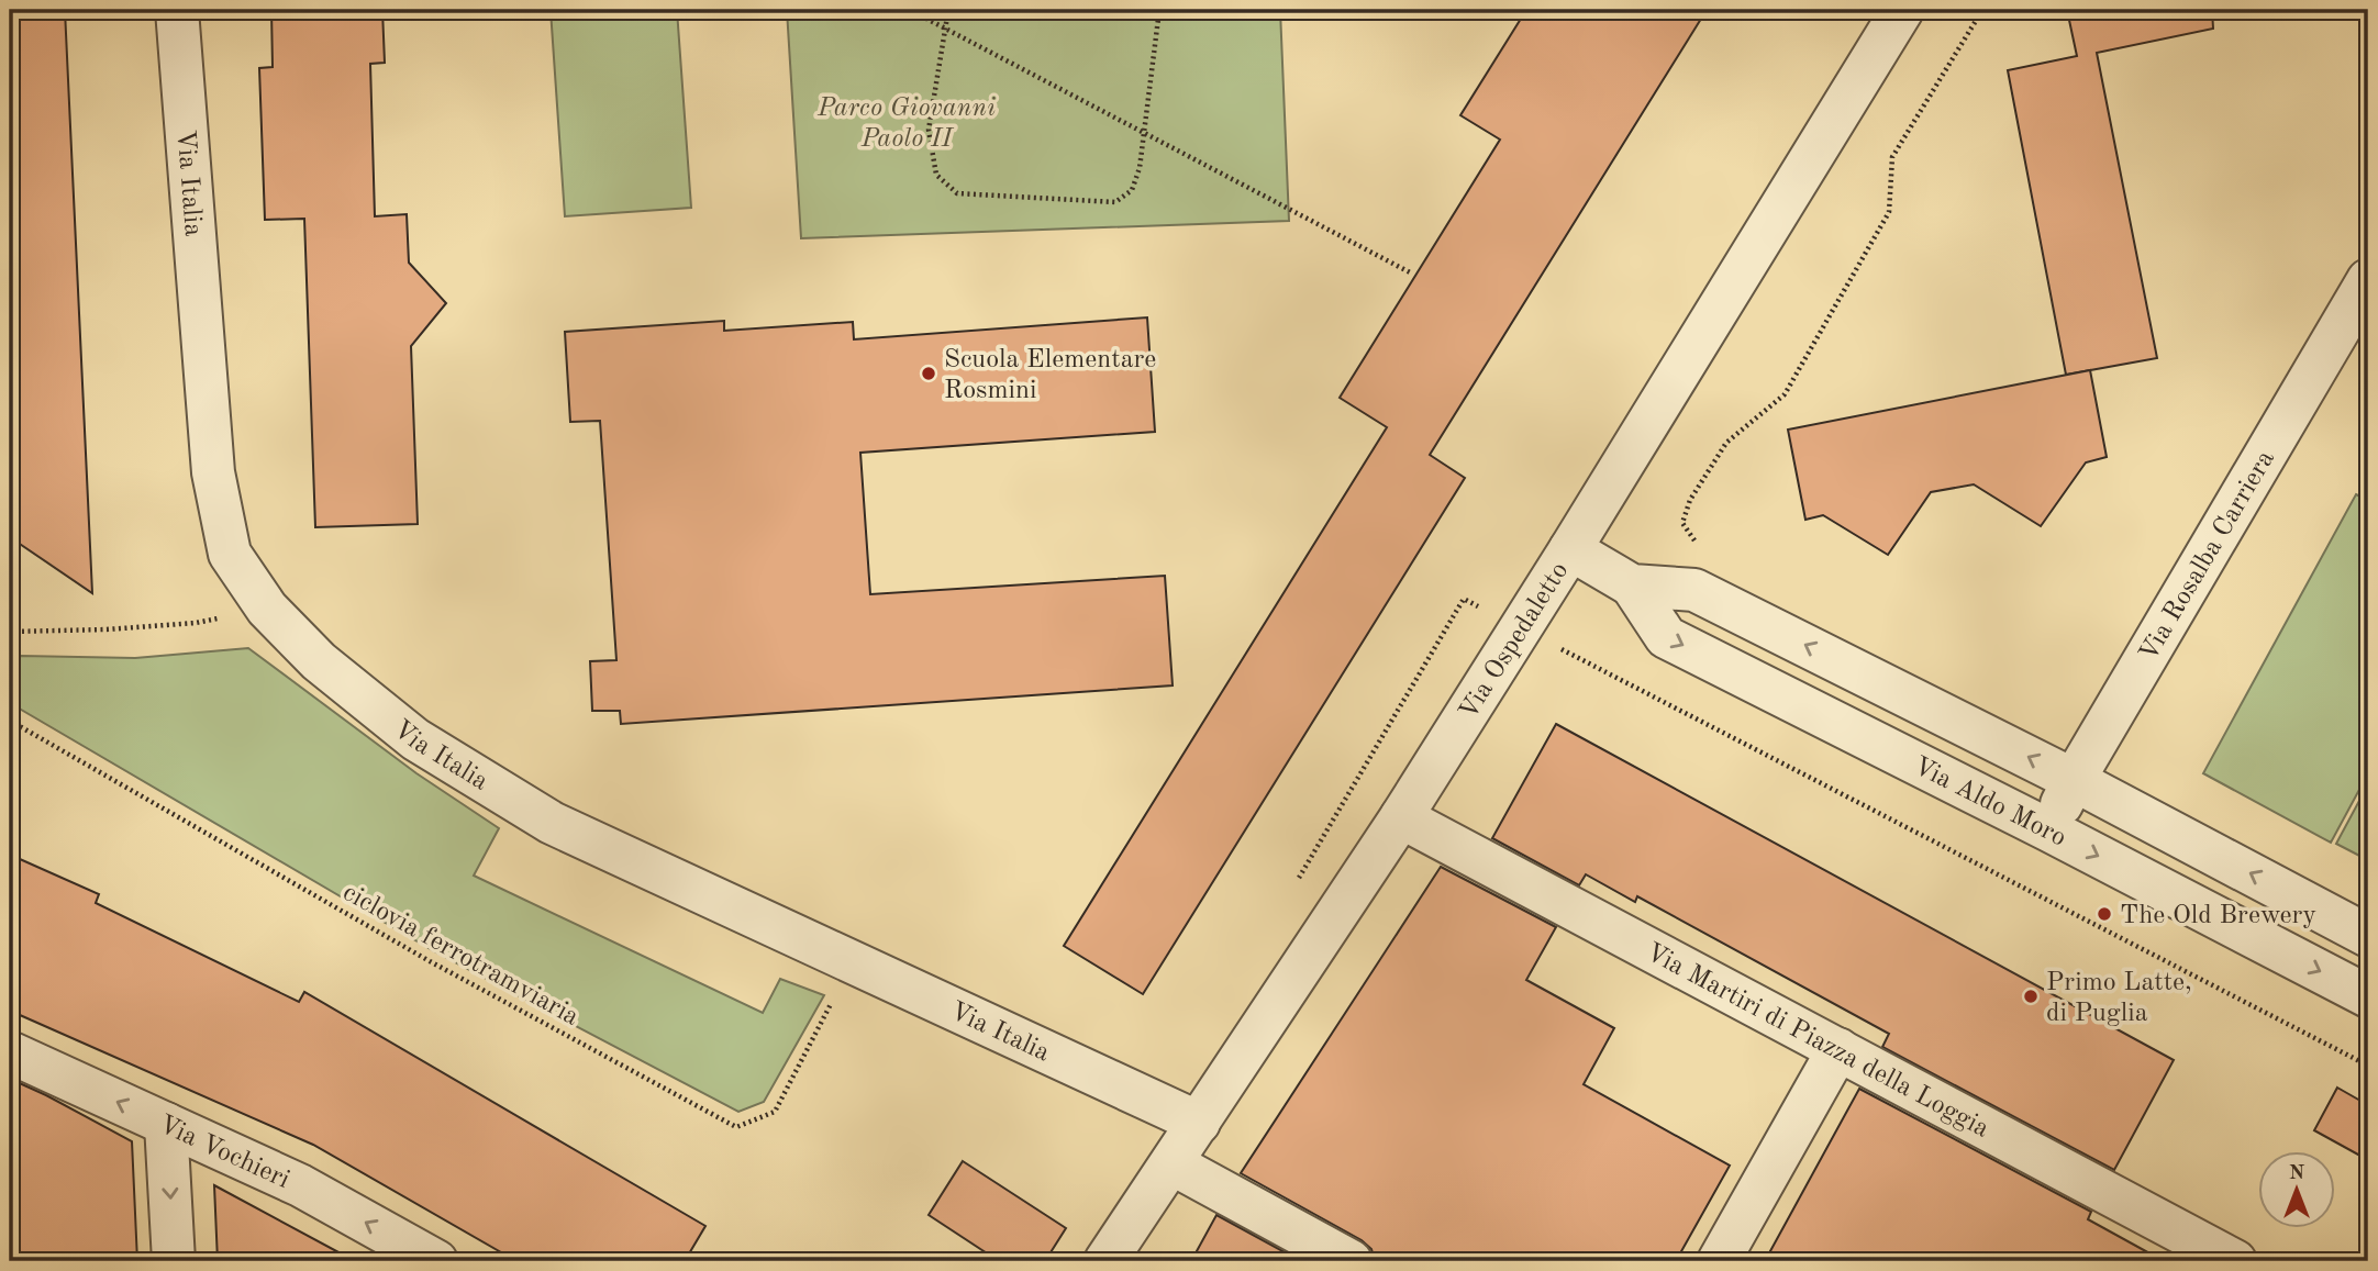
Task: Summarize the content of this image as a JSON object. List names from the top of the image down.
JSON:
{
  "streets": {
    "street": [
      "Via Italia",
      "Via Rosalba Carriera",
      "Via Ospedaletto",
      "Via Aldo Moro",
      "Via Martiri di Piazza della Loggia",
      "Via Vochieri"
    ],
    "path": ["ciclovia ferrotramviaria"]
  },
  "crossings": [
    ["Via Italia", "Via Ospedaletto"],
    ["Via Rosalba Carriera", "Via Aldo Moro"],
    ["Via Ospedaletto", "Via Aldo Moro"],
    ["Via Ospedaletto", "Via Martiri di Piazza della Loggia"]
  ],
  "one_way": ["Via Vochieri"],
  "parks": ["Parco Giovanni Paolo II"],
  "places": ["Scuola Elementare Rosmini", "The Old Brewery", "Primo Latte, di Puglia"],
  "north": "top"
}
